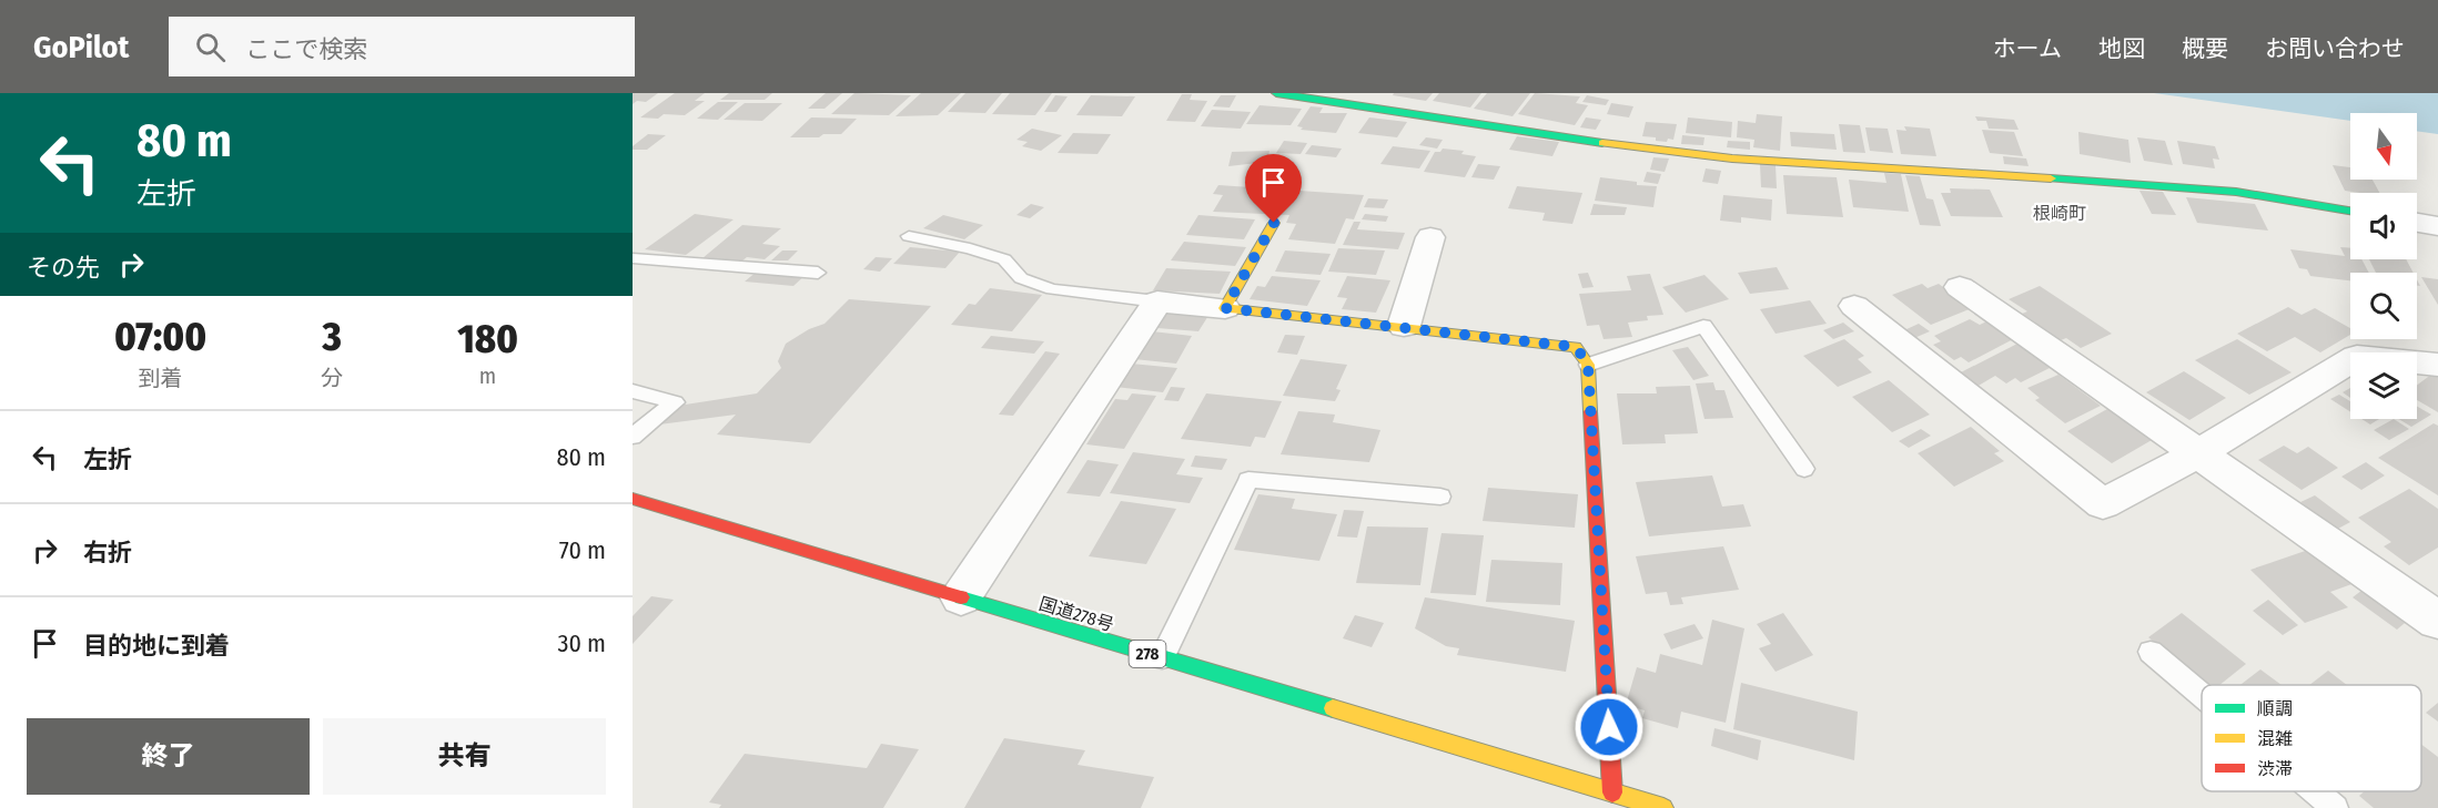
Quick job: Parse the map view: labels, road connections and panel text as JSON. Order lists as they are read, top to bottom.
{
  "streets": {
    "main road": ["国道278号", "278"]
  },
  "districts": ["根崎町"],
  "legend": ["順調", "混雑", "渋滞"],
  "north": "bottom",
  "page": {
    "header": "GoPilot",
    "search": "ここで検索",
    "nav": [
      "ホーム",
      "地図",
      "概要",
      "お問い合わせ"
    ],
    "turn": ["80 m", "左折"],
    "then": "その先",
    "eta": [
      "07:00",
      "到着",
      "3",
      "分",
      "180",
      "m"
    ],
    "list": [
      {
        "name": "左折",
        "value": "80 m"
      },
      {
        "name": "右折",
        "value": "70 m"
      },
      {
        "name": "目的地に到着",
        "value": "30 m"
      }
    ],
    "buttons": ["終了", "共有"]
  }
}
